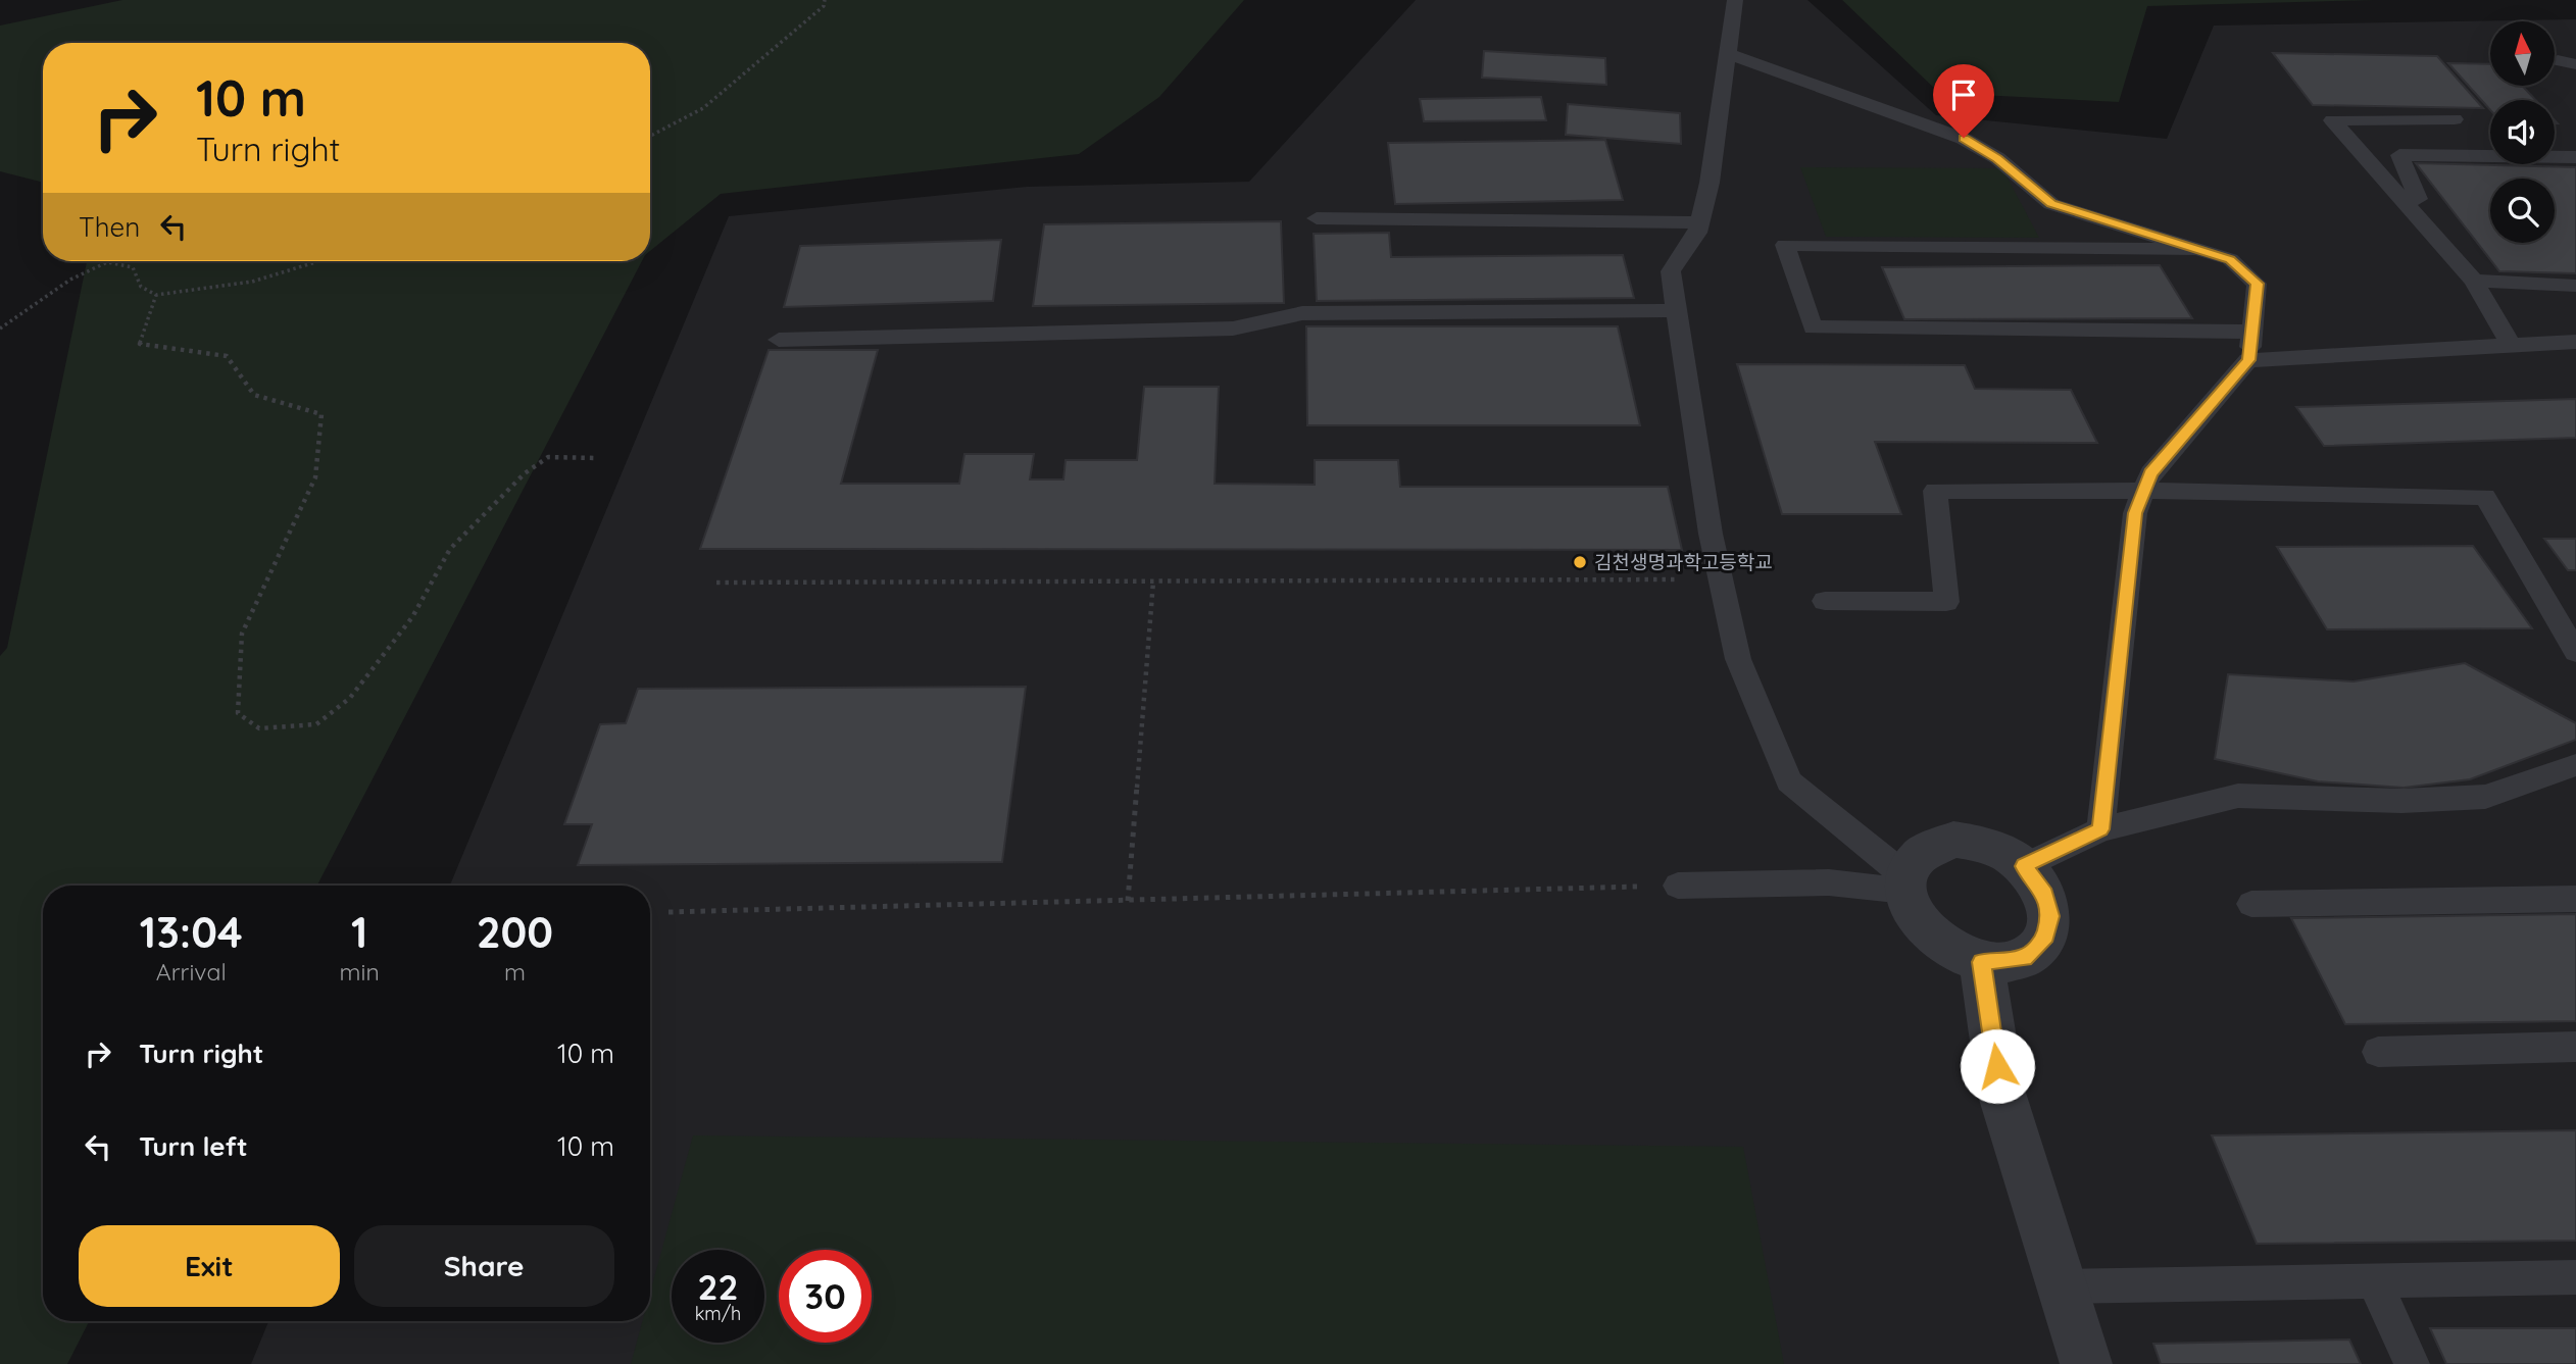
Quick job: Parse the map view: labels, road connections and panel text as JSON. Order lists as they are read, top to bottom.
{
  "places": ["김천생명과학고등학교"],
  "north": "top",
  "page": {
    "turn": ["10 m", "Turn right"],
    "then": "Then",
    "eta": [
      "13:04",
      "Arrival",
      "1",
      "min",
      "200",
      "m"
    ],
    "list": [
      {
        "name": "Turn right",
        "value": "10 m"
      },
      {
        "name": "Turn left",
        "value": "10 m"
      }
    ],
    "buttons": ["Exit", "Share"],
    "speed": "22 km/h",
    "limit": "30"
  }
}
